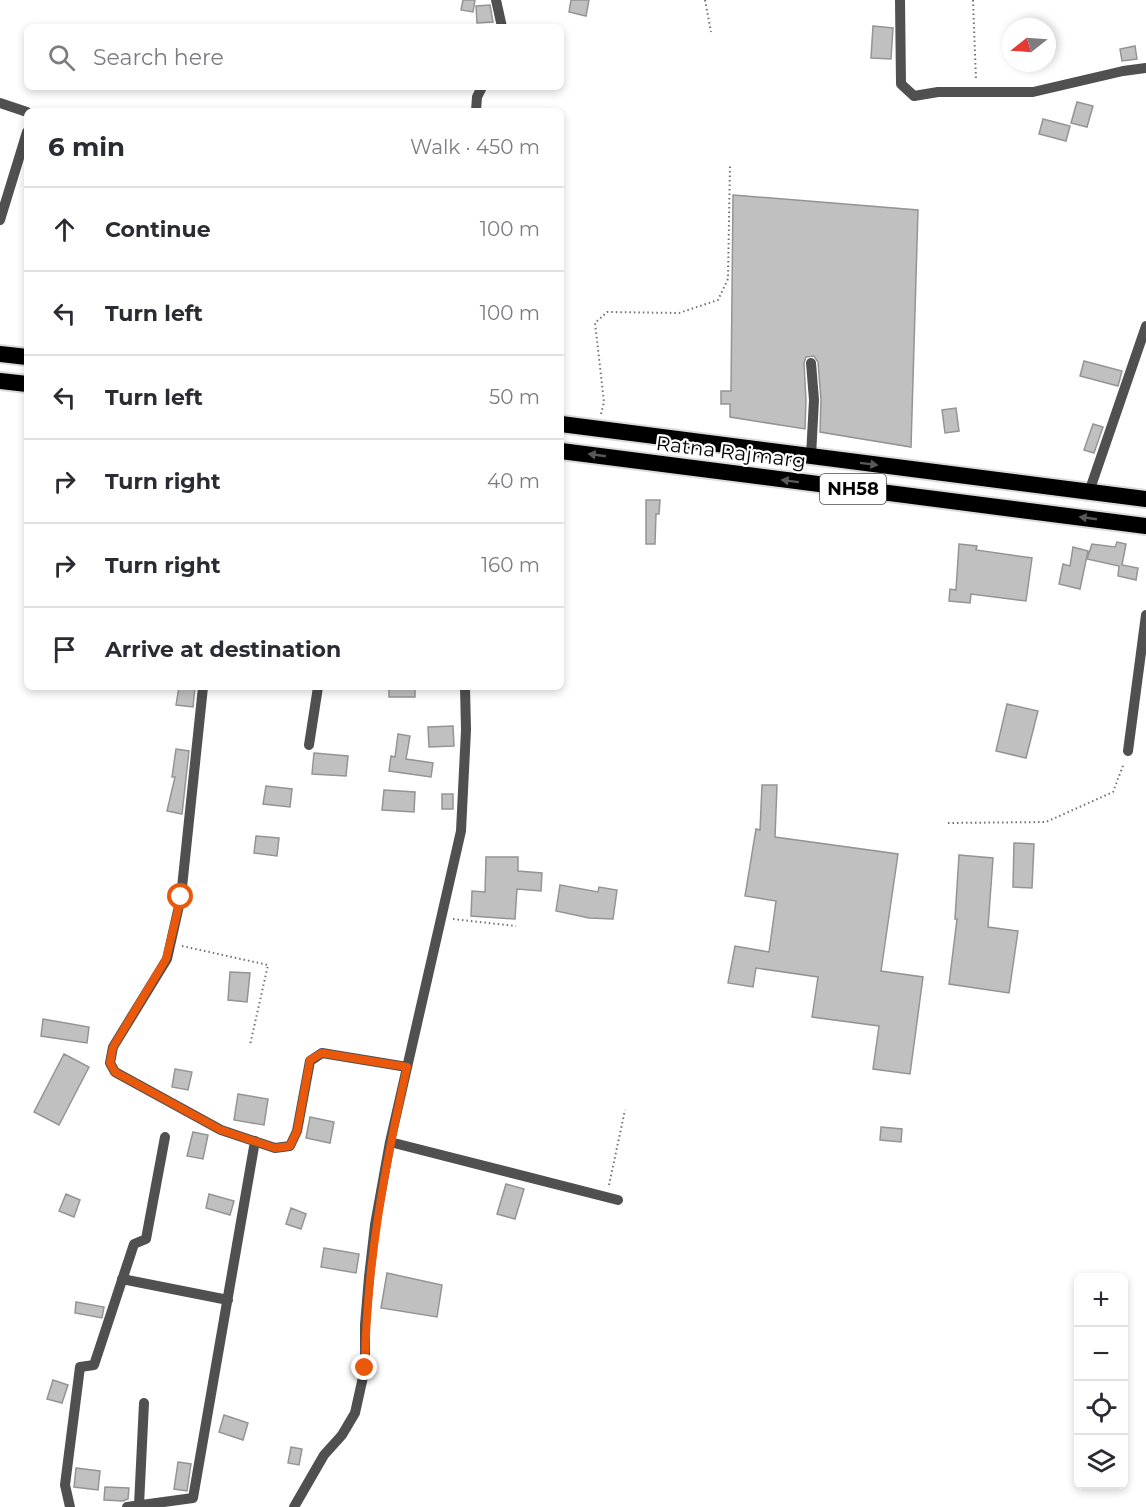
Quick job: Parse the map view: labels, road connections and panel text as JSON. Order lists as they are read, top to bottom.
{
  "streets": {
    "highway": ["Ratna Rajmarg", "NH58"]
  },
  "north": "left",
  "page": {
    "search": "Search here",
    "heading": ["6 min", "Walk · 450 m"],
    "list": [
      ["Continue", "100 m"],
      ["Turn left", "100 m"],
      ["Turn left", "50 m"],
      ["Turn right", "40 m"],
      ["Turn right", "160 m"],
      "Arrive at destination"
    ],
    "map_buttons": ["+", "−"]
  }
}
